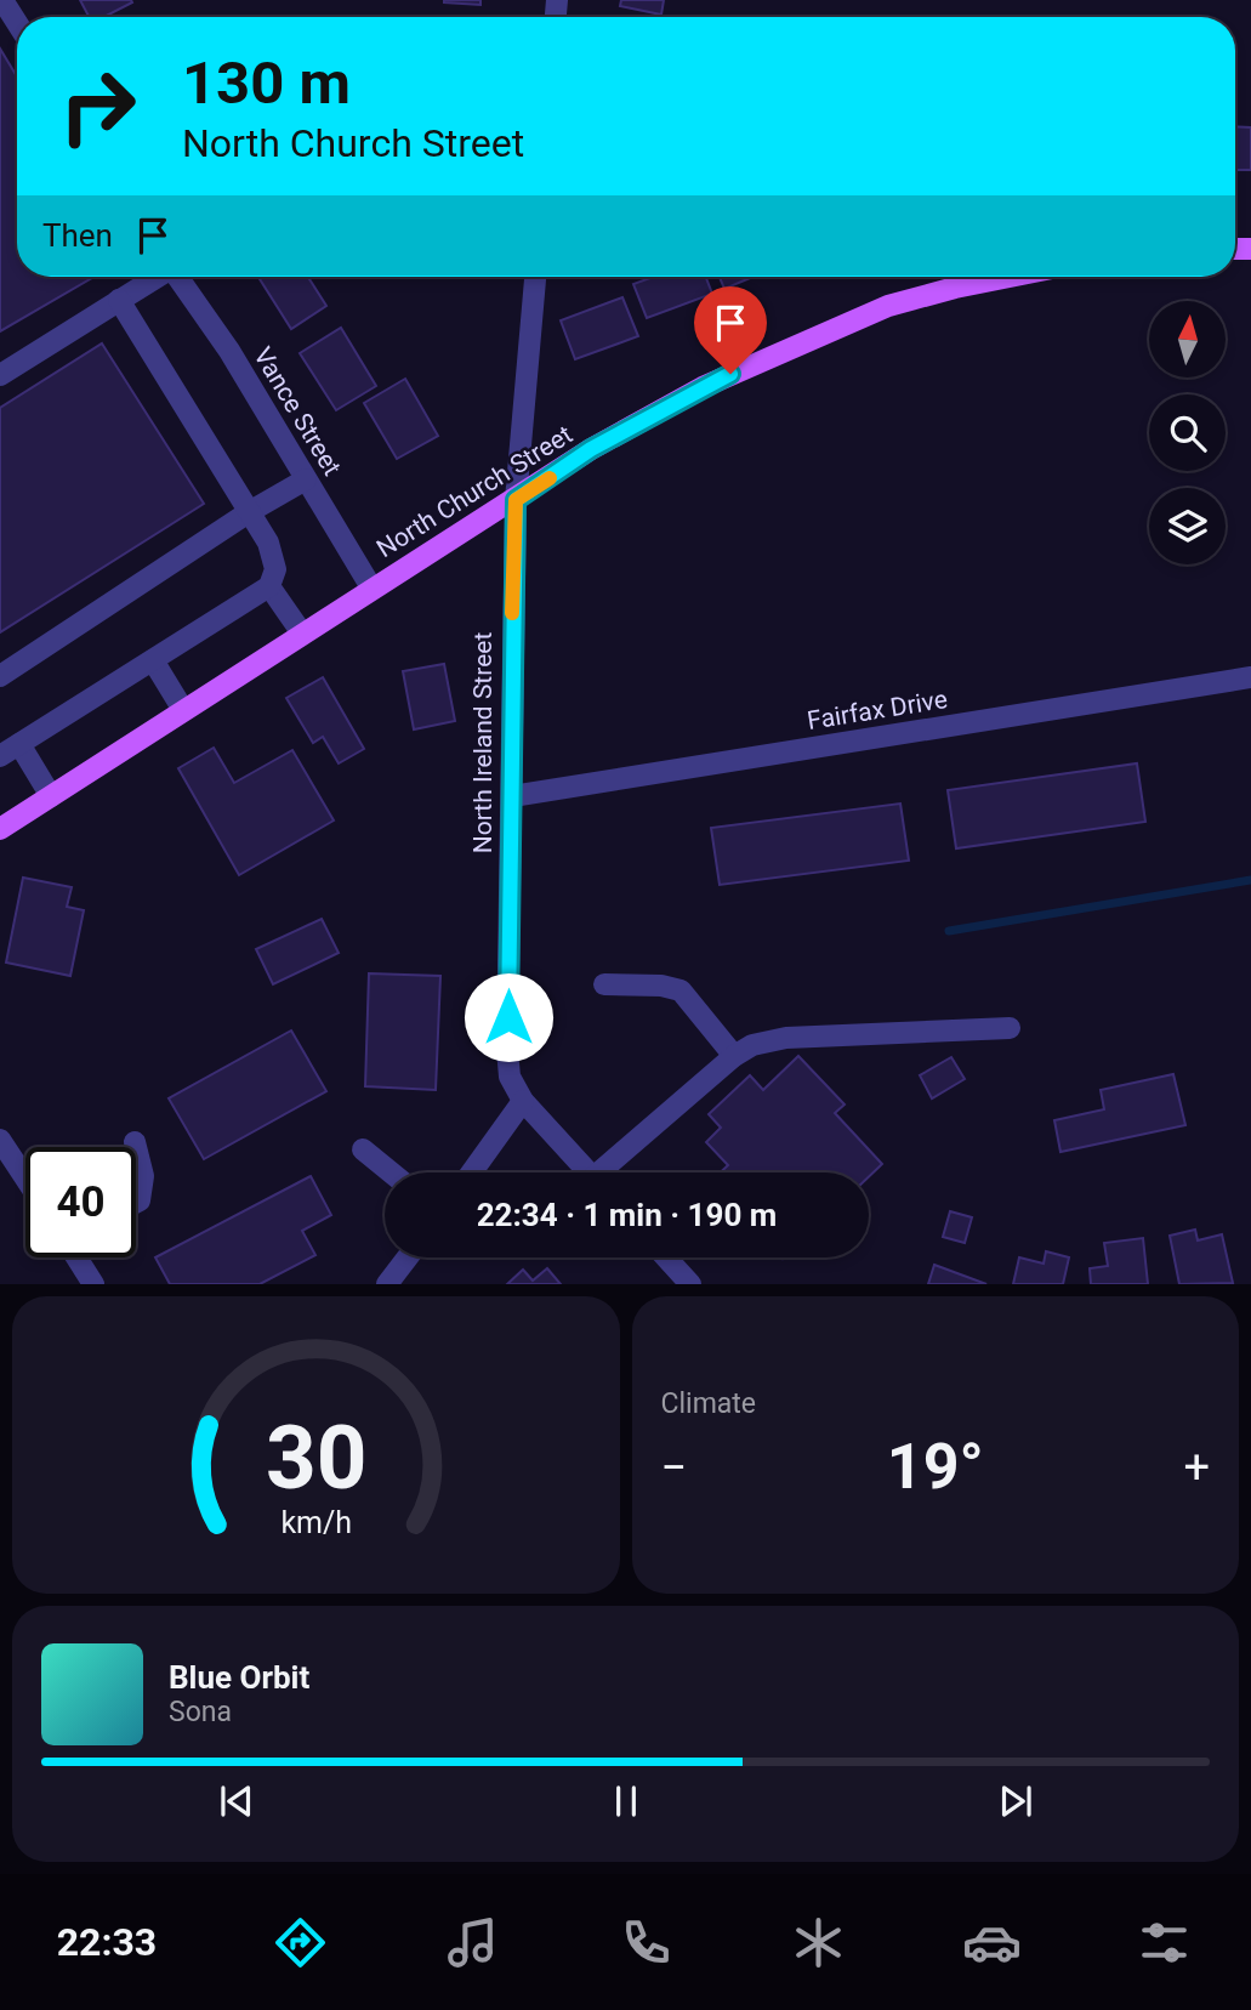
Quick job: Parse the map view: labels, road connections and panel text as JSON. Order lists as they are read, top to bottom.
{
  "streets": {
    "main road": ["North Church Street"],
    "street": ["Vance Street", "Fairfax Drive", "North Ireland Street"]
  },
  "crossings": [
    ["Vance Street", "North Church Street"],
    ["North Church Street", "North Ireland Street"],
    ["Fairfax Drive", "North Ireland Street"]
  ],
  "north": "top",
  "page": {
    "turn": ["130 m", "North Church Street"],
    "then": "Then",
    "limit": "40",
    "trip": "22:34 · 1 min · 190 m",
    "tile": "Climate",
    "heat": ["−", "19°", "+"],
    "song": ["Blue Orbit", "Sona"],
    "tabs": "22:33",
    "gauge": ["30", "km/h"]
  }
}
